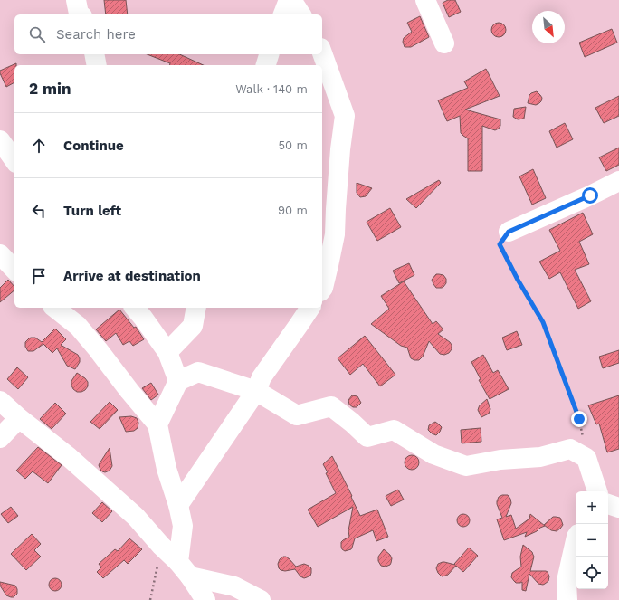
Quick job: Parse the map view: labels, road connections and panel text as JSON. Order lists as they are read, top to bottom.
{
  "north": "bottom right",
  "page": {
    "search": "Search here",
    "heading": ["2 min", "Walk · 140 m"],
    "list": [
      ["Continue", "50 m"],
      ["Turn left", "90 m"],
      "Arrive at destination"
    ],
    "map_buttons": ["+", "−"]
  }
}
